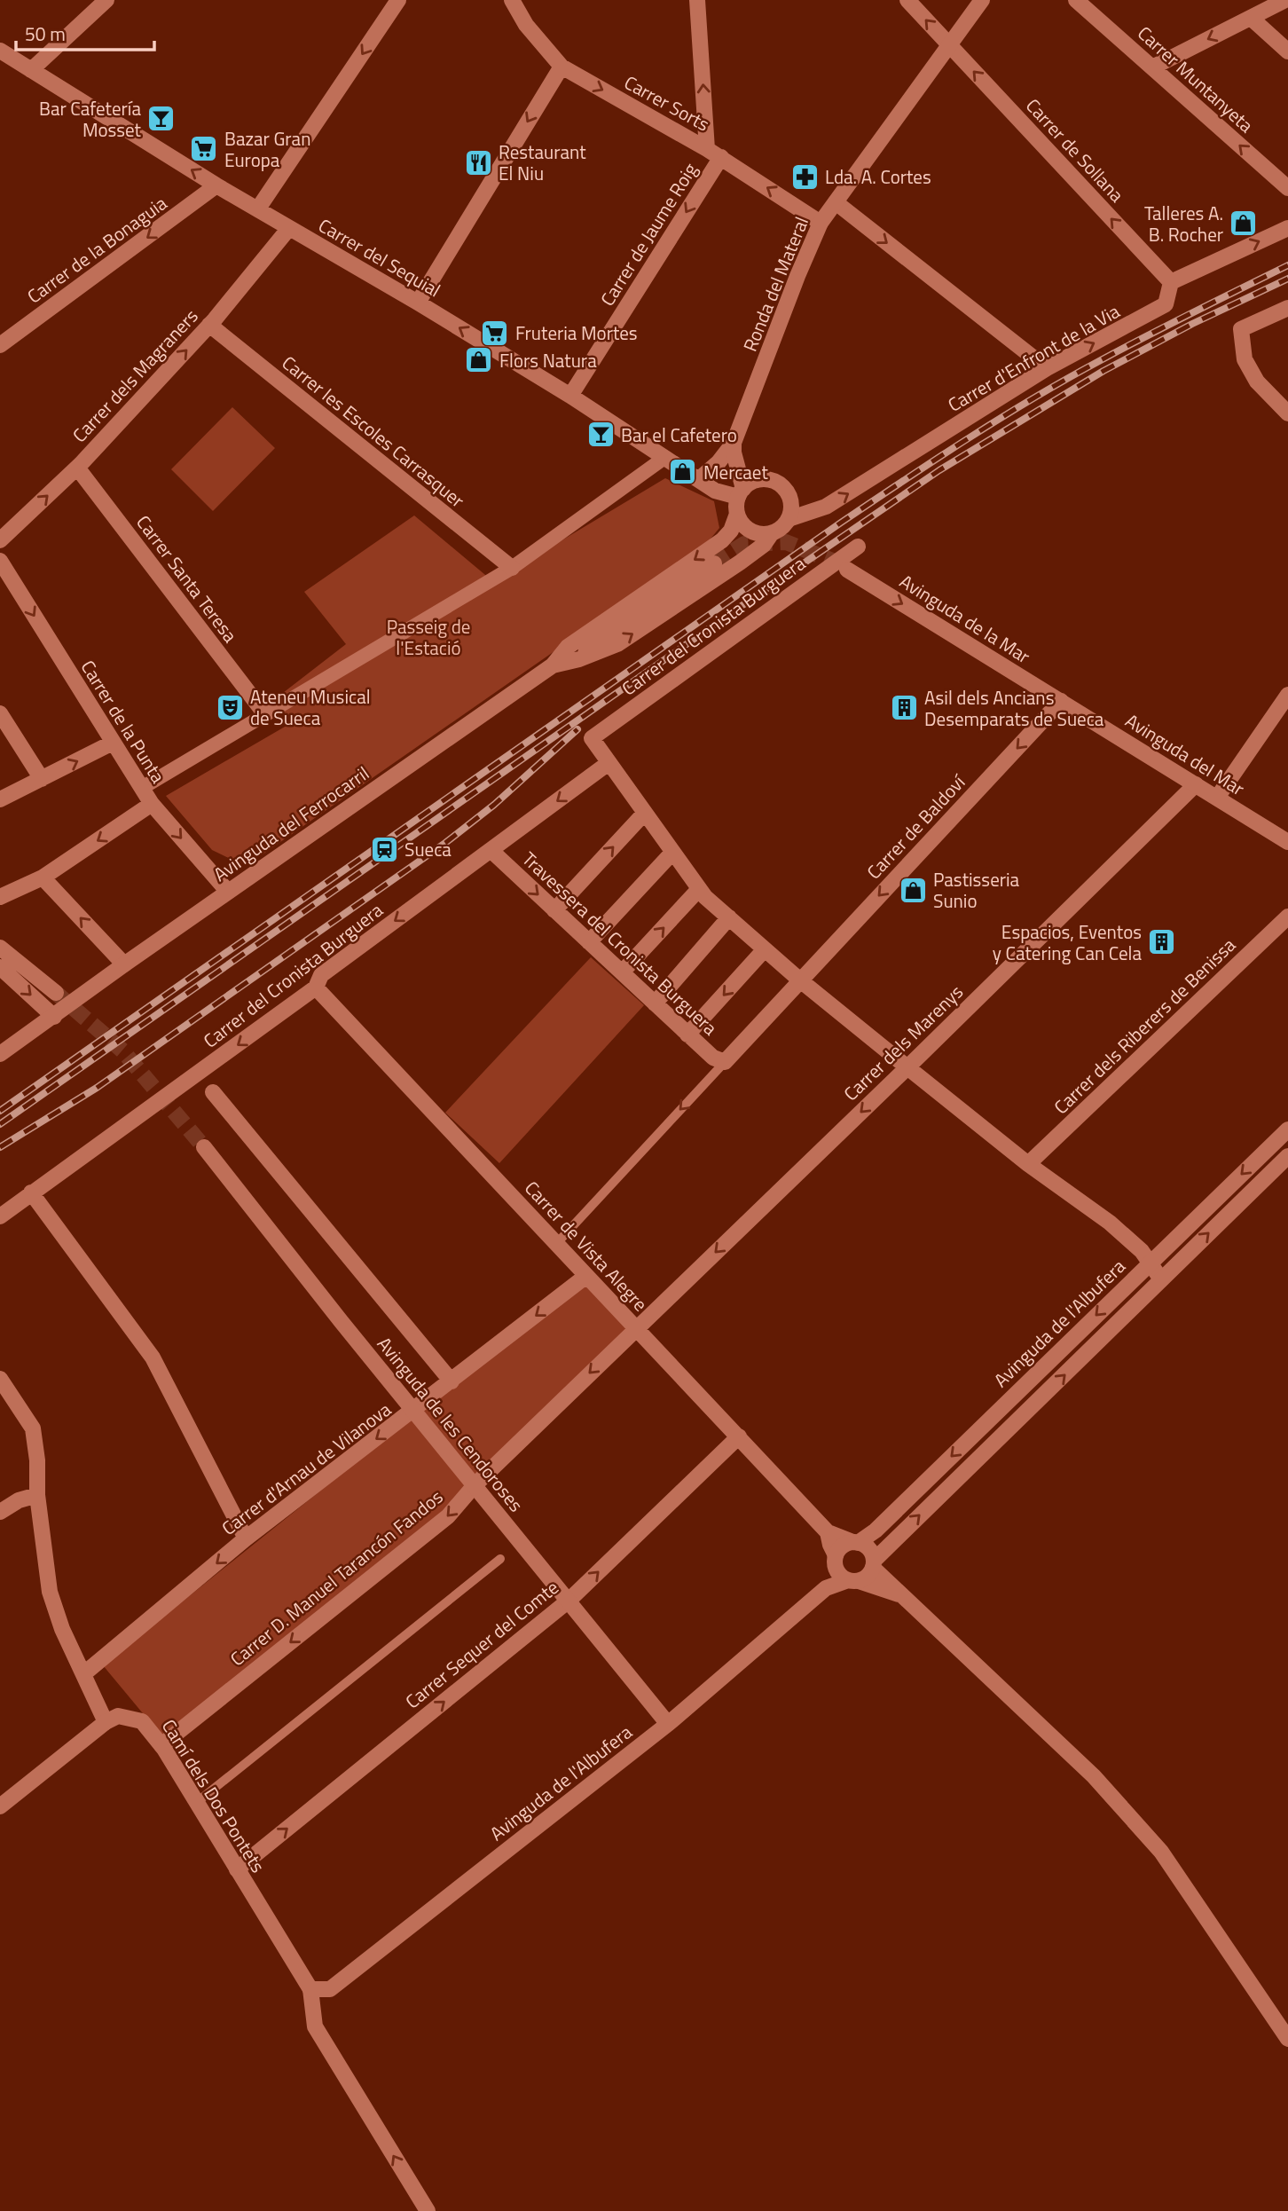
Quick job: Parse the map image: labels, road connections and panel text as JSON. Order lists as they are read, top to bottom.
{
  "streets": {
    "street": [
      "Carrer Muntanyeta",
      "Carrer Sorts",
      "Carrer de Sollana",
      "Carrer de Jaume Roig",
      "Carrer de la Bonaguia",
      "Carrer del Sequial",
      "Ronda del Materal",
      "Carrer d'Enfront de la Via",
      "Carrer dels Magraners",
      "Carrer les Escoles Carrasquer",
      "Carrer Santa Teresa",
      "Avinguda de la Mar",
      "Carrer del Cronista Burguera",
      "Carrer de la Punta",
      "Avinguda del Mar",
      "Avinguda del Ferrocarril",
      "Carrer de Baldoví",
      "Travessera del Cronista Burguera",
      "Carrer dels Riberers de Benissa",
      "Carrer dels Marenys",
      "Carrer de Vista Alegre",
      "Avinguda de l'Albufera",
      "Avinguda de les Cendoroses",
      "Carrer d'Arnau de Vilanova",
      "Carrer D. Manuel Tarancón Fandos",
      "Carrer Sequer del Comte",
      "Camí dels Dos Pontets"
    ]
  },
  "crossings": [
    ["Carrer Sorts", "Carrer de Jaume Roig"],
    ["Carrer Sorts", "Ronda del Materal"],
    ["Carrer de Sollana", "Ronda del Materal"],
    ["Carrer de Sollana", "Carrer d'Enfront de la Via"],
    ["Carrer de Jaume Roig", "Carrer del Sequial"],
    ["Carrer de la Bonaguia", "Carrer del Sequial"],
    ["Carrer del Sequial", "Ronda del Materal"],
    ["Carrer del Sequial", "Carrer d'Enfront de la Via"],
    ["Carrer del Sequial", "Carrer dels Magraners"],
    ["Carrer dels Magraners", "Carrer les Escoles Carrasquer"],
    ["Carrer dels Magraners", "Carrer Santa Teresa"],
    ["Avinguda de la Mar", "Avinguda del Mar"],
    ["Avinguda de la Mar", "Carrer de Baldoví"],
    ["Carrer del Cronista Burguera", "Travessera del Cronista Burguera"],
    ["Carrer del Cronista Burguera", "Carrer de Vista Alegre"],
    ["Carrer de la Punta", "Avinguda del Ferrocarril"],
    ["Avinguda del Mar", "Carrer de Baldoví"],
    ["Avinguda del Mar", "Carrer dels Marenys"],
    ["Carrer de Baldoví", "Travessera del Cronista Burguera"],
    ["Carrer dels Marenys", "Carrer de Vista Alegre"],
    ["Carrer dels Marenys", "Carrer D. Manuel Tarancón Fandos"],
    ["Carrer de Vista Alegre", "Avinguda de l'Albufera"],
    ["Carrer de Vista Alegre", "Carrer d'Arnau de Vilanova"],
    ["Carrer de Vista Alegre", "Carrer D. Manuel Tarancón Fandos"],
    ["Carrer de Vista Alegre", "Carrer Sequer del Comte"],
    ["Avinguda de l'Albufera", "Avinguda de les Cendoroses"],
    ["Avinguda de l'Albufera", "Camí dels Dos Pontets"],
    ["Avinguda de les Cendoroses", "Carrer d'Arnau de Vilanova"],
    ["Avinguda de les Cendoroses", "Carrer D. Manuel Tarancón Fandos"],
    ["Avinguda de les Cendoroses", "Carrer Sequer del Comte"],
    ["Carrer D. Manuel Tarancón Fandos", "Camí dels Dos Pontets"],
    ["Carrer Sequer del Comte", "Camí dels Dos Pontets"]
  ],
  "one_way": [
    "Carrer Muntanyeta",
    "Carrer de Sollana",
    "Carrer de la Bonaguia",
    "Carrer del Sequial",
    "Carrer d'Enfront de la Via",
    "Carrer dels Magraners",
    "Avinguda de la Mar",
    "Carrer de Baldoví",
    "Carrer dels Marenys",
    "Carrer d'Arnau de Vilanova",
    "Carrer D. Manuel Tarancón Fandos",
    "Carrer Sequer del Comte",
    "Camí dels Dos Pontets"
  ],
  "parks": ["Passeig de l'Estació"],
  "places": {
    "bar": ["Bar Cafetería Mosset", "Bar el Cafetero"],
    "supermarket": ["Bazar Gran Europa", "Fruteria Mortes"],
    "restaurant": ["Restaurant El Niu"],
    "pharmacy": ["Lda. A. Cortes"],
    "shop": [
      "Talleres A. B. Rocher",
      "Flors Natura",
      "Mercaet",
      "Pastisseria Sunio"
    ],
    "theatre": ["Ateneu Musical de Sueca"],
    "building": ["Asil dels Ancians Desemparats de Sueca", "Espacios, Eventos y Catering Can Cela"],
    "station": ["Sueca"]
  },
  "scale_bar": "50 m"
}
